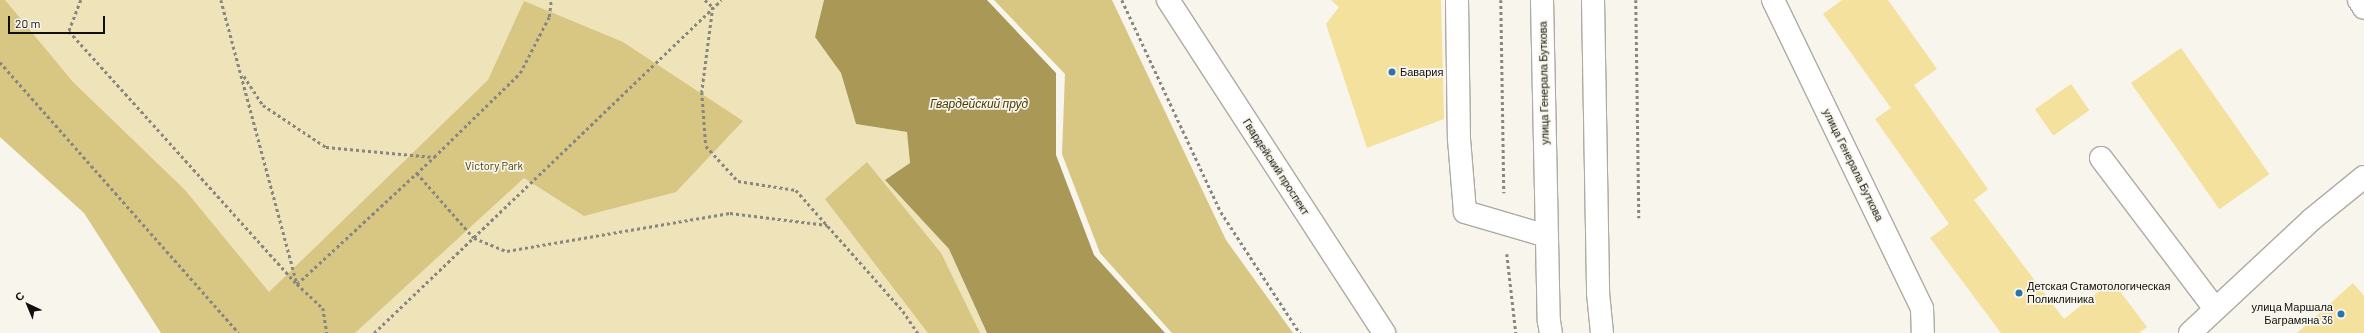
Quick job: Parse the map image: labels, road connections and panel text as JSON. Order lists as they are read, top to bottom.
{
  "streets": {
    "main road": ["улица Генерала Буткова", "Гвардейский проспект"]
  },
  "water": ["Гвардейский пруд"],
  "parks": ["Victory Park"],
  "places": ["Бавария", "Детская Стамотологическая Поликлиника", "улица Маршала Баграмяна 36"],
  "scale_bar": "20 m",
  "north": "top left"
}
